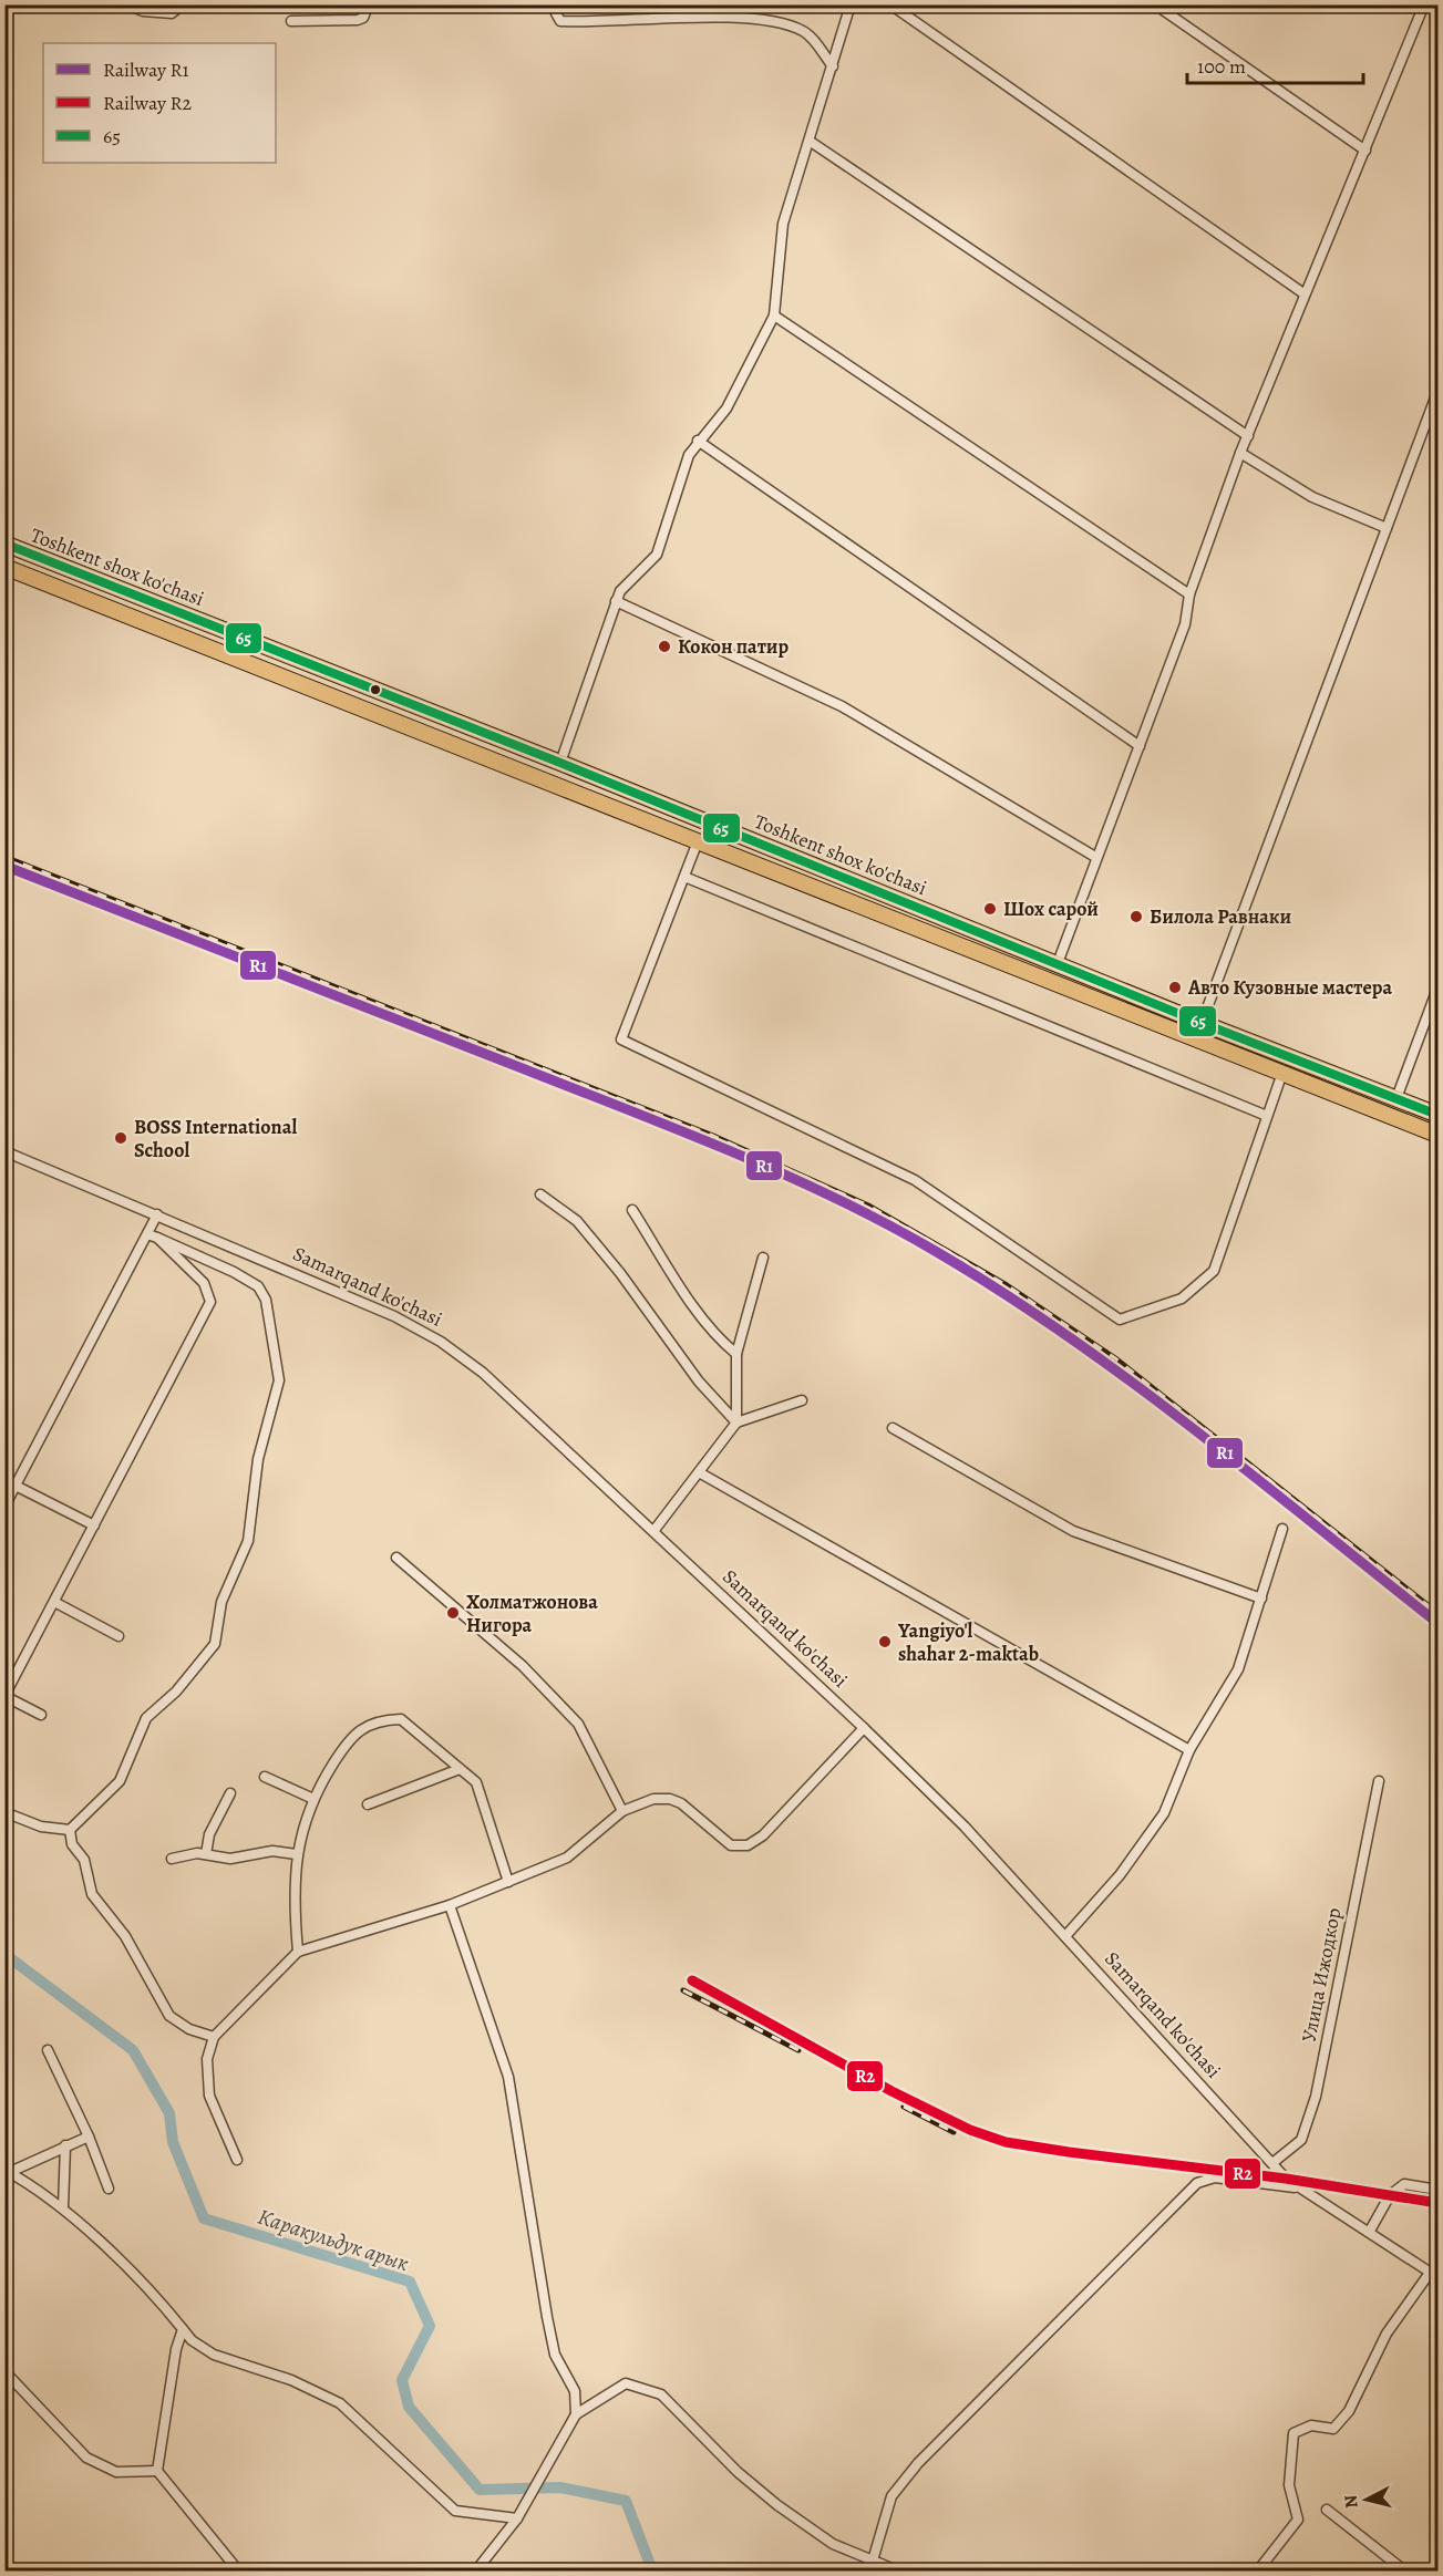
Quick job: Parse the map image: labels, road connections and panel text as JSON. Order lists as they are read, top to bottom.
{
  "streets": {
    "main road": ["Toshkent shox ko'chasi"],
    "street": ["Samarqand ko'chasi", "Улица Ижодкор"]
  },
  "crossings": [
    ["Samarqand ko'chasi", "Улица Ижодкор"]
  ],
  "water": ["Каракульдук арык"],
  "places": [
    "Кокон патир",
    "Шох сарой",
    "Билола Равнаки",
    "Авто Кузовные мастера",
    "BOSS International School",
    "Холматжонова Нигора",
    "Yangiyo'l shahar 2-maktab"
  ],
  "lines": ["transit line 65", "rail line R1", "rail line R2"],
  "legend": ["Railway R1", "Railway R2", "65"],
  "scale_bar": "100 m",
  "north": "left"
}
